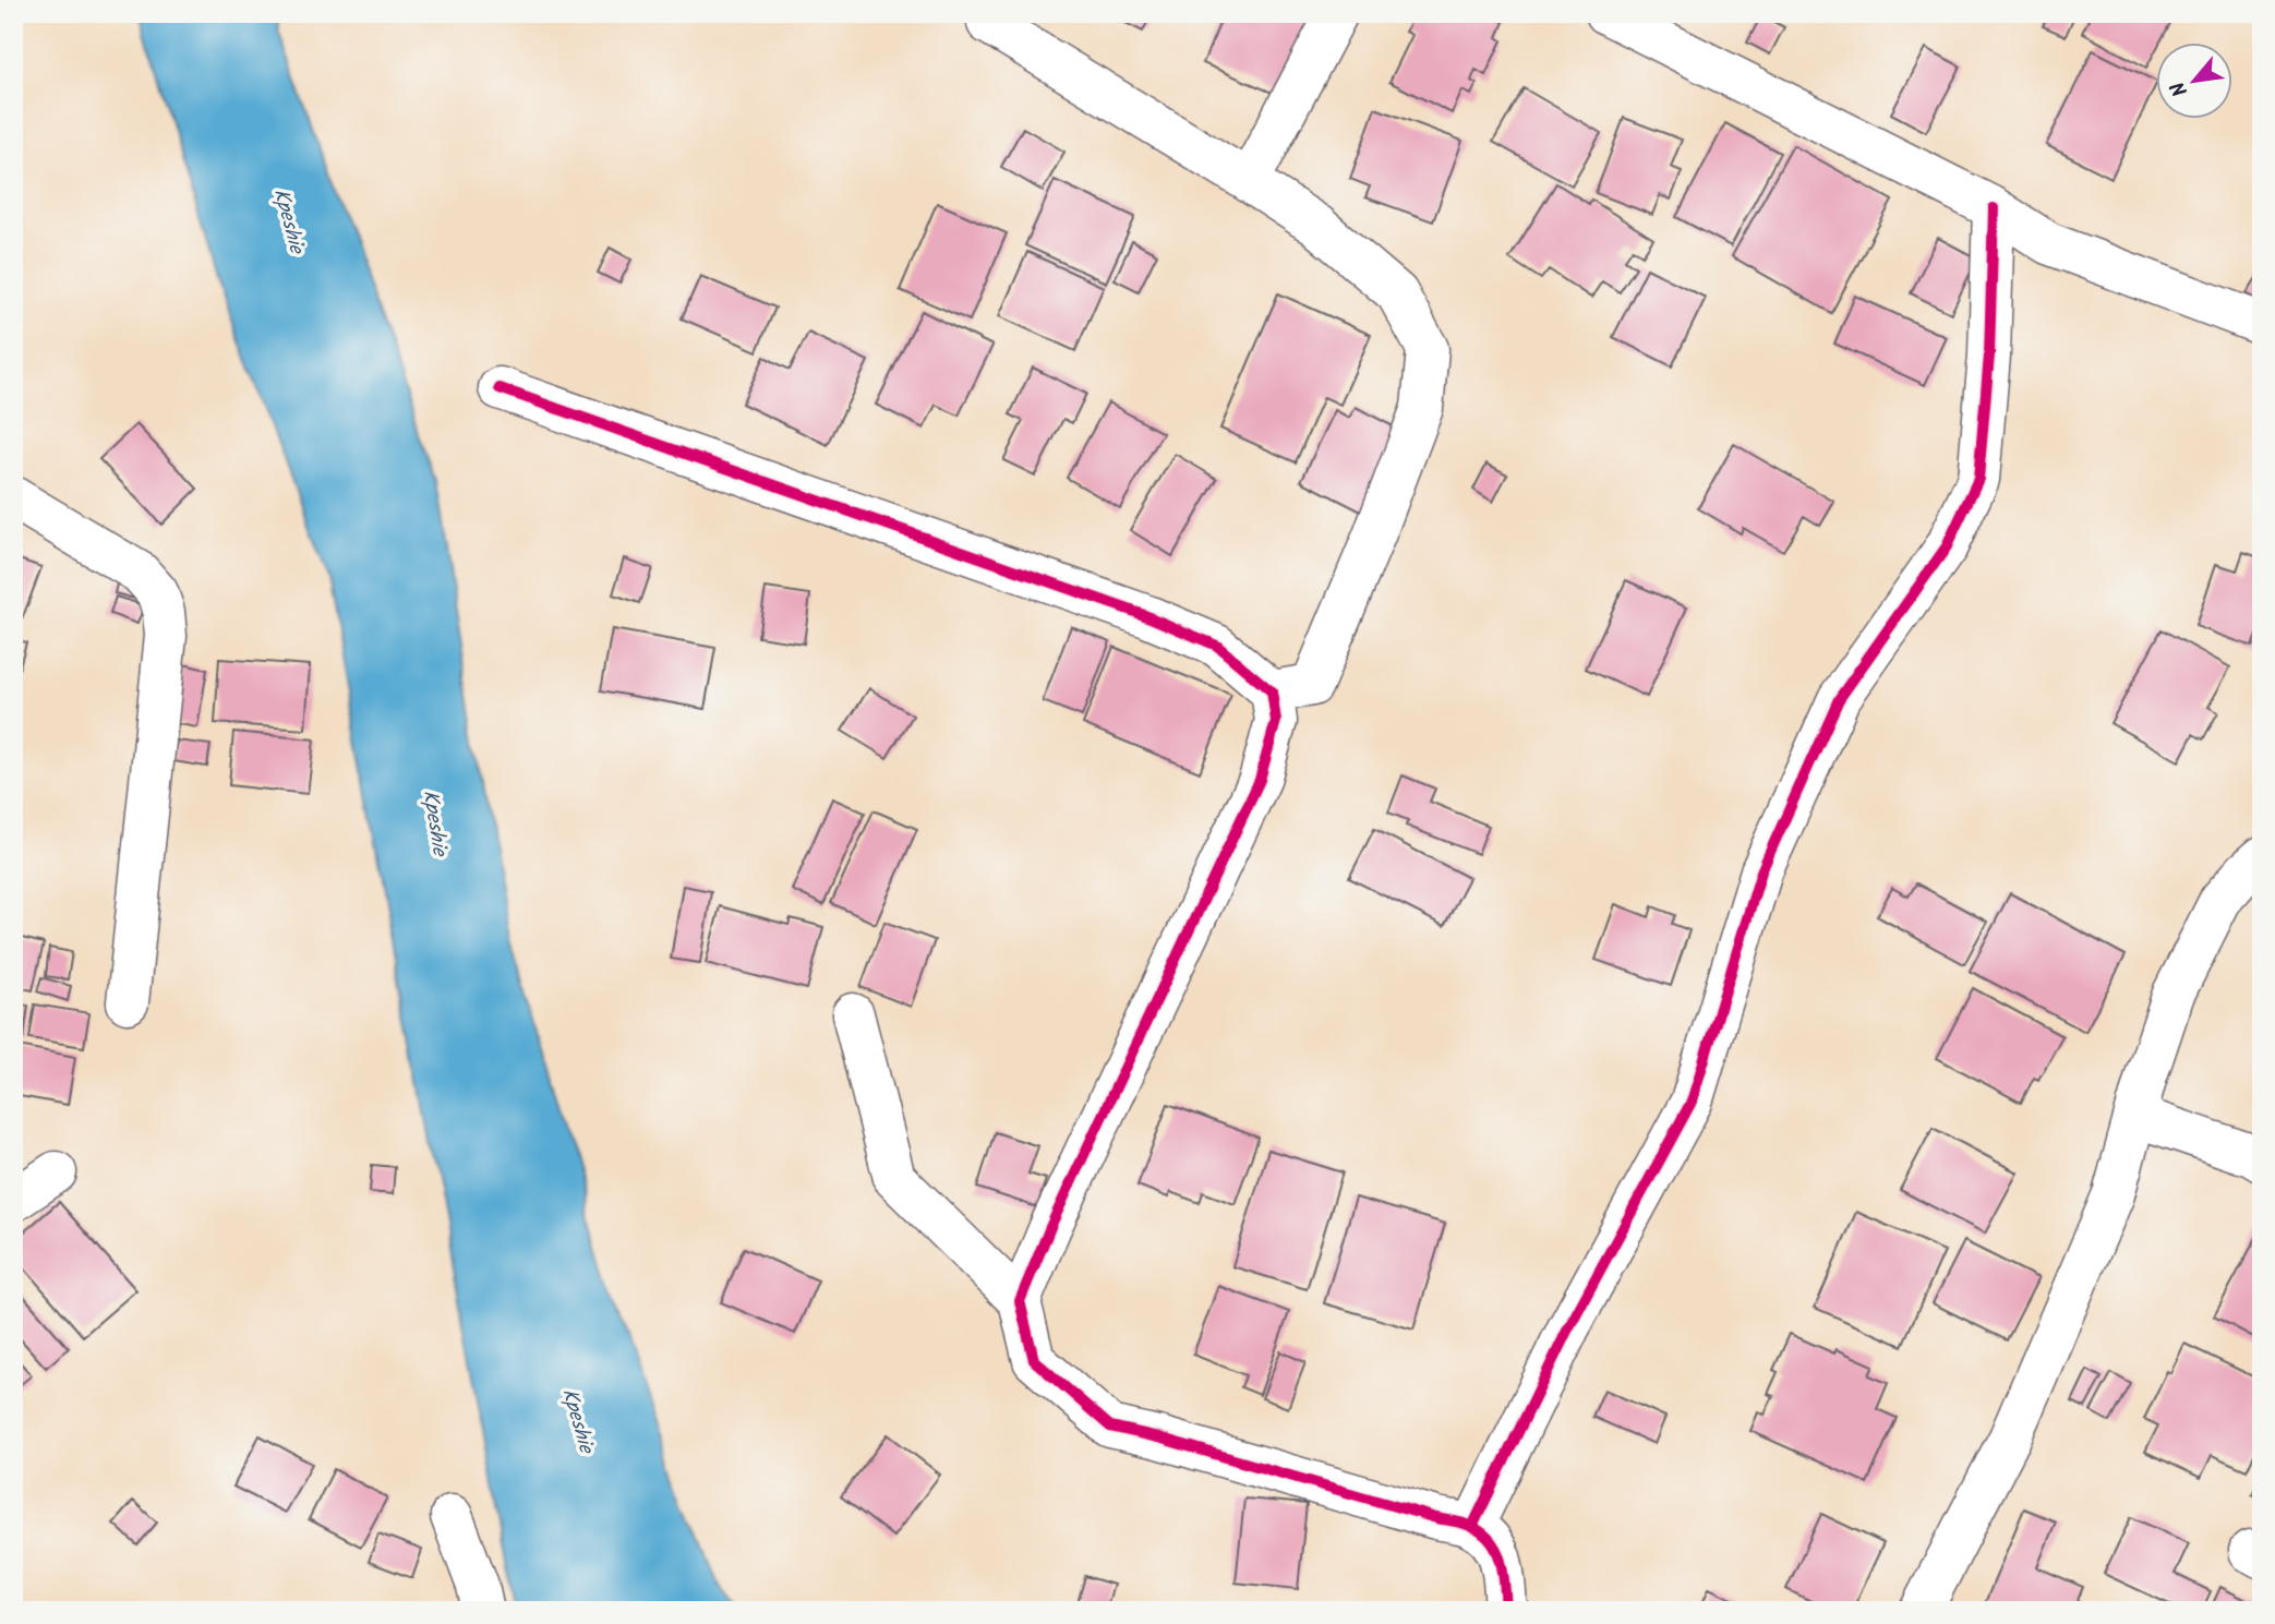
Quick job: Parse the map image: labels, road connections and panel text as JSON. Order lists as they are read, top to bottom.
{
  "water": ["Kpeshie"],
  "north": "bottom left"
}
